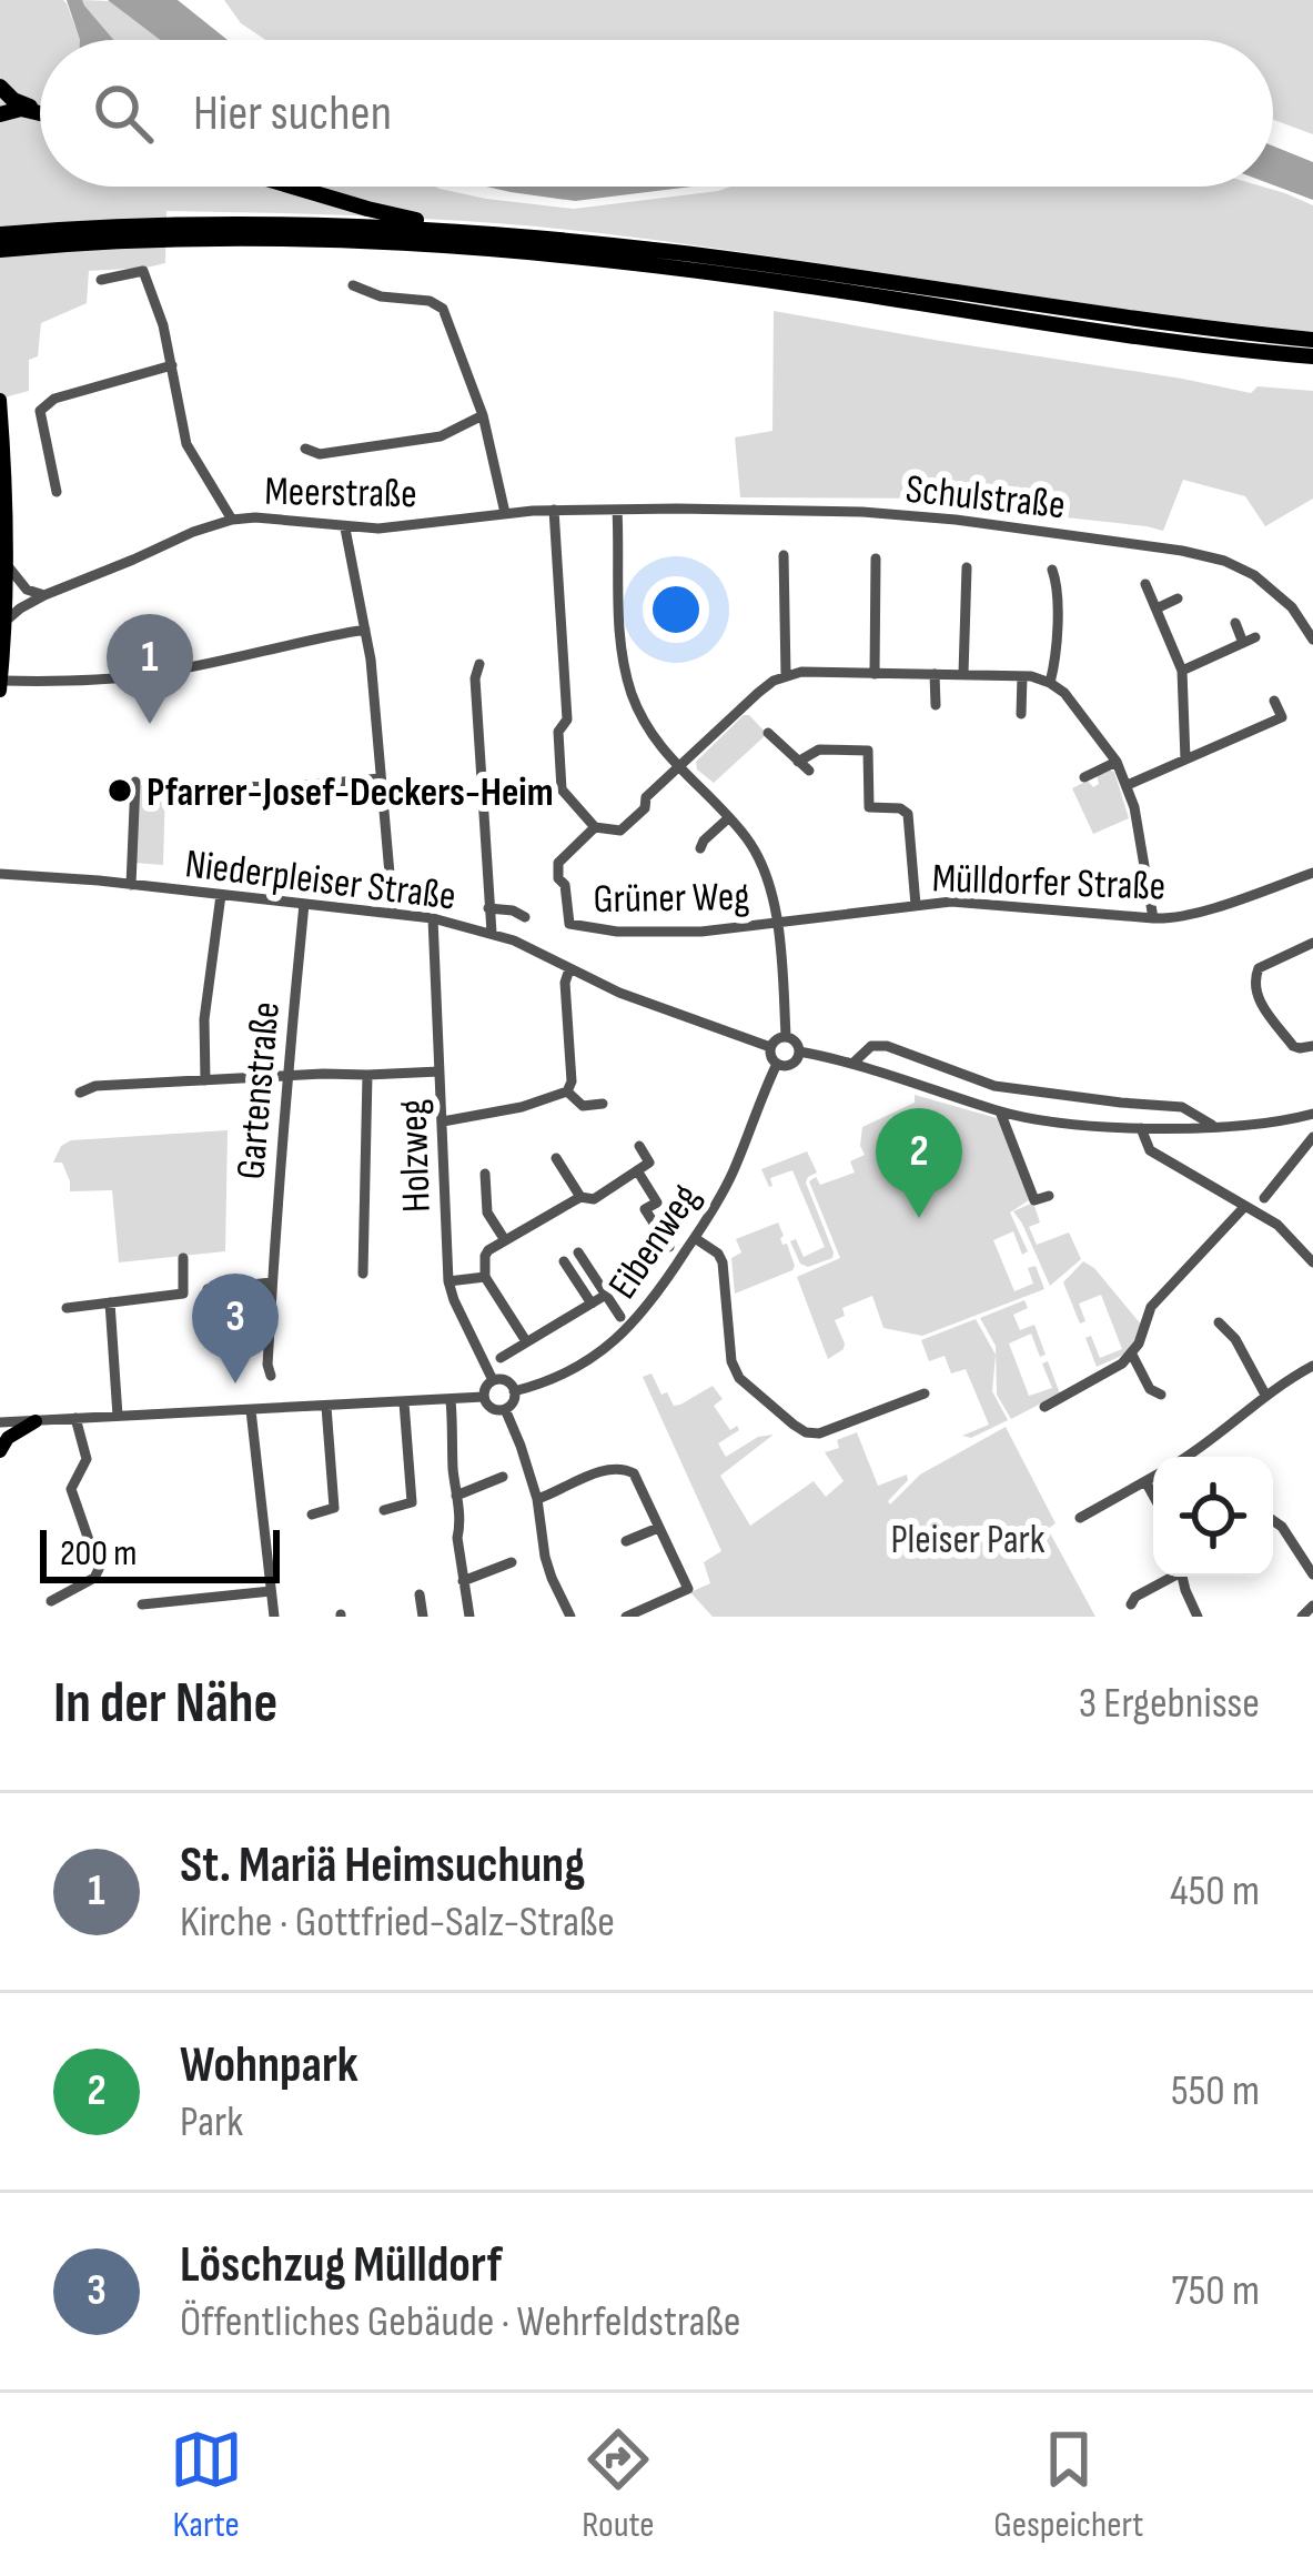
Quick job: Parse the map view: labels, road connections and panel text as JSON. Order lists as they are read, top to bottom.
{
  "streets": {
    "street": [
      "Meerstraße",
      "Schulstraße",
      "Niederpleiser Straße",
      "Mülldorfer Straße",
      "Grüner Weg",
      "Gartenstraße",
      "Holzweg",
      "Eibenweg"
    ]
  },
  "crossings": [
    ["Meerstraße", "Schulstraße"],
    ["Niederpleiser Straße", "Gartenstraße"],
    ["Niederpleiser Straße", "Holzweg"],
    ["Niederpleiser Straße", "Eibenweg"],
    ["Mülldorfer Straße", "Grüner Weg"],
    ["Holzweg", "Eibenweg"]
  ],
  "parks": ["Pleiser Park"],
  "places": ["Pfarrer-Josef-Deckers-Heim"],
  "scale_bar": "200 m",
  "page": {
    "search": "Hier suchen",
    "pins": ["1", "2", "3"],
    "scale": "200 m",
    "heading": ["In der Nähe", "3 Ergebnisse"],
    "list": [
      {
        "mark": "1",
        "name": "St. Mariä Heimsuchung",
        "note": "Kirche · Gottfried-Salz-Straße",
        "value": "450 m"
      },
      {
        "mark": "2",
        "name": "Wohnpark",
        "note": "Park",
        "value": "550 m"
      },
      {
        "mark": "3",
        "name": "Löschzug Mülldorf",
        "note": "Öffentliches Gebäude · Wehrfeldstraße",
        "value": "750 m"
      }
    ],
    "nav": ["Karte", "Route", "Gespeichert"]
  }
}
